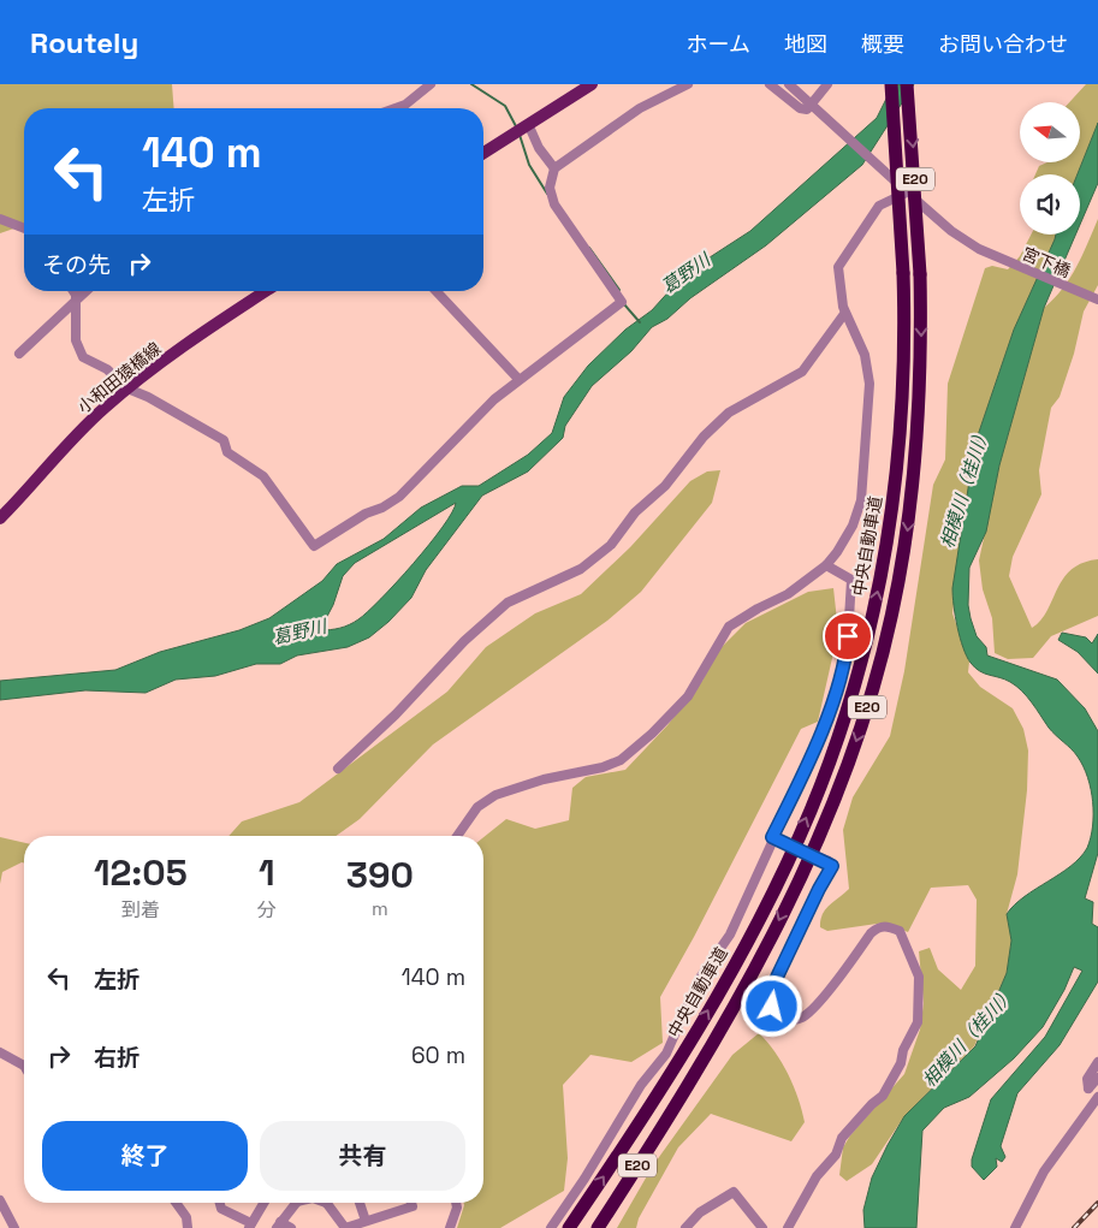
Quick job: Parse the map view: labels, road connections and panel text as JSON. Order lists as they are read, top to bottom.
{
  "streets": {
    "highway": ["E20", "中央自動車道"],
    "main road": ["小和田猿橋線"],
    "street": ["宮下橋"]
  },
  "water": ["葛野川", "相模川（桂川）"],
  "north": "left",
  "page": {
    "header": "Routely",
    "nav": [
      "ホーム",
      "地図",
      "概要",
      "お問い合わせ"
    ],
    "turn": ["140 m", "左折"],
    "then": "その先",
    "eta": [
      "12:05",
      "到着",
      "1",
      "分",
      "390",
      "m"
    ],
    "list": [
      {
        "name": "左折",
        "value": "140 m"
      },
      {
        "name": "右折",
        "value": "60 m"
      }
    ],
    "buttons": ["終了", "共有"]
  }
}
